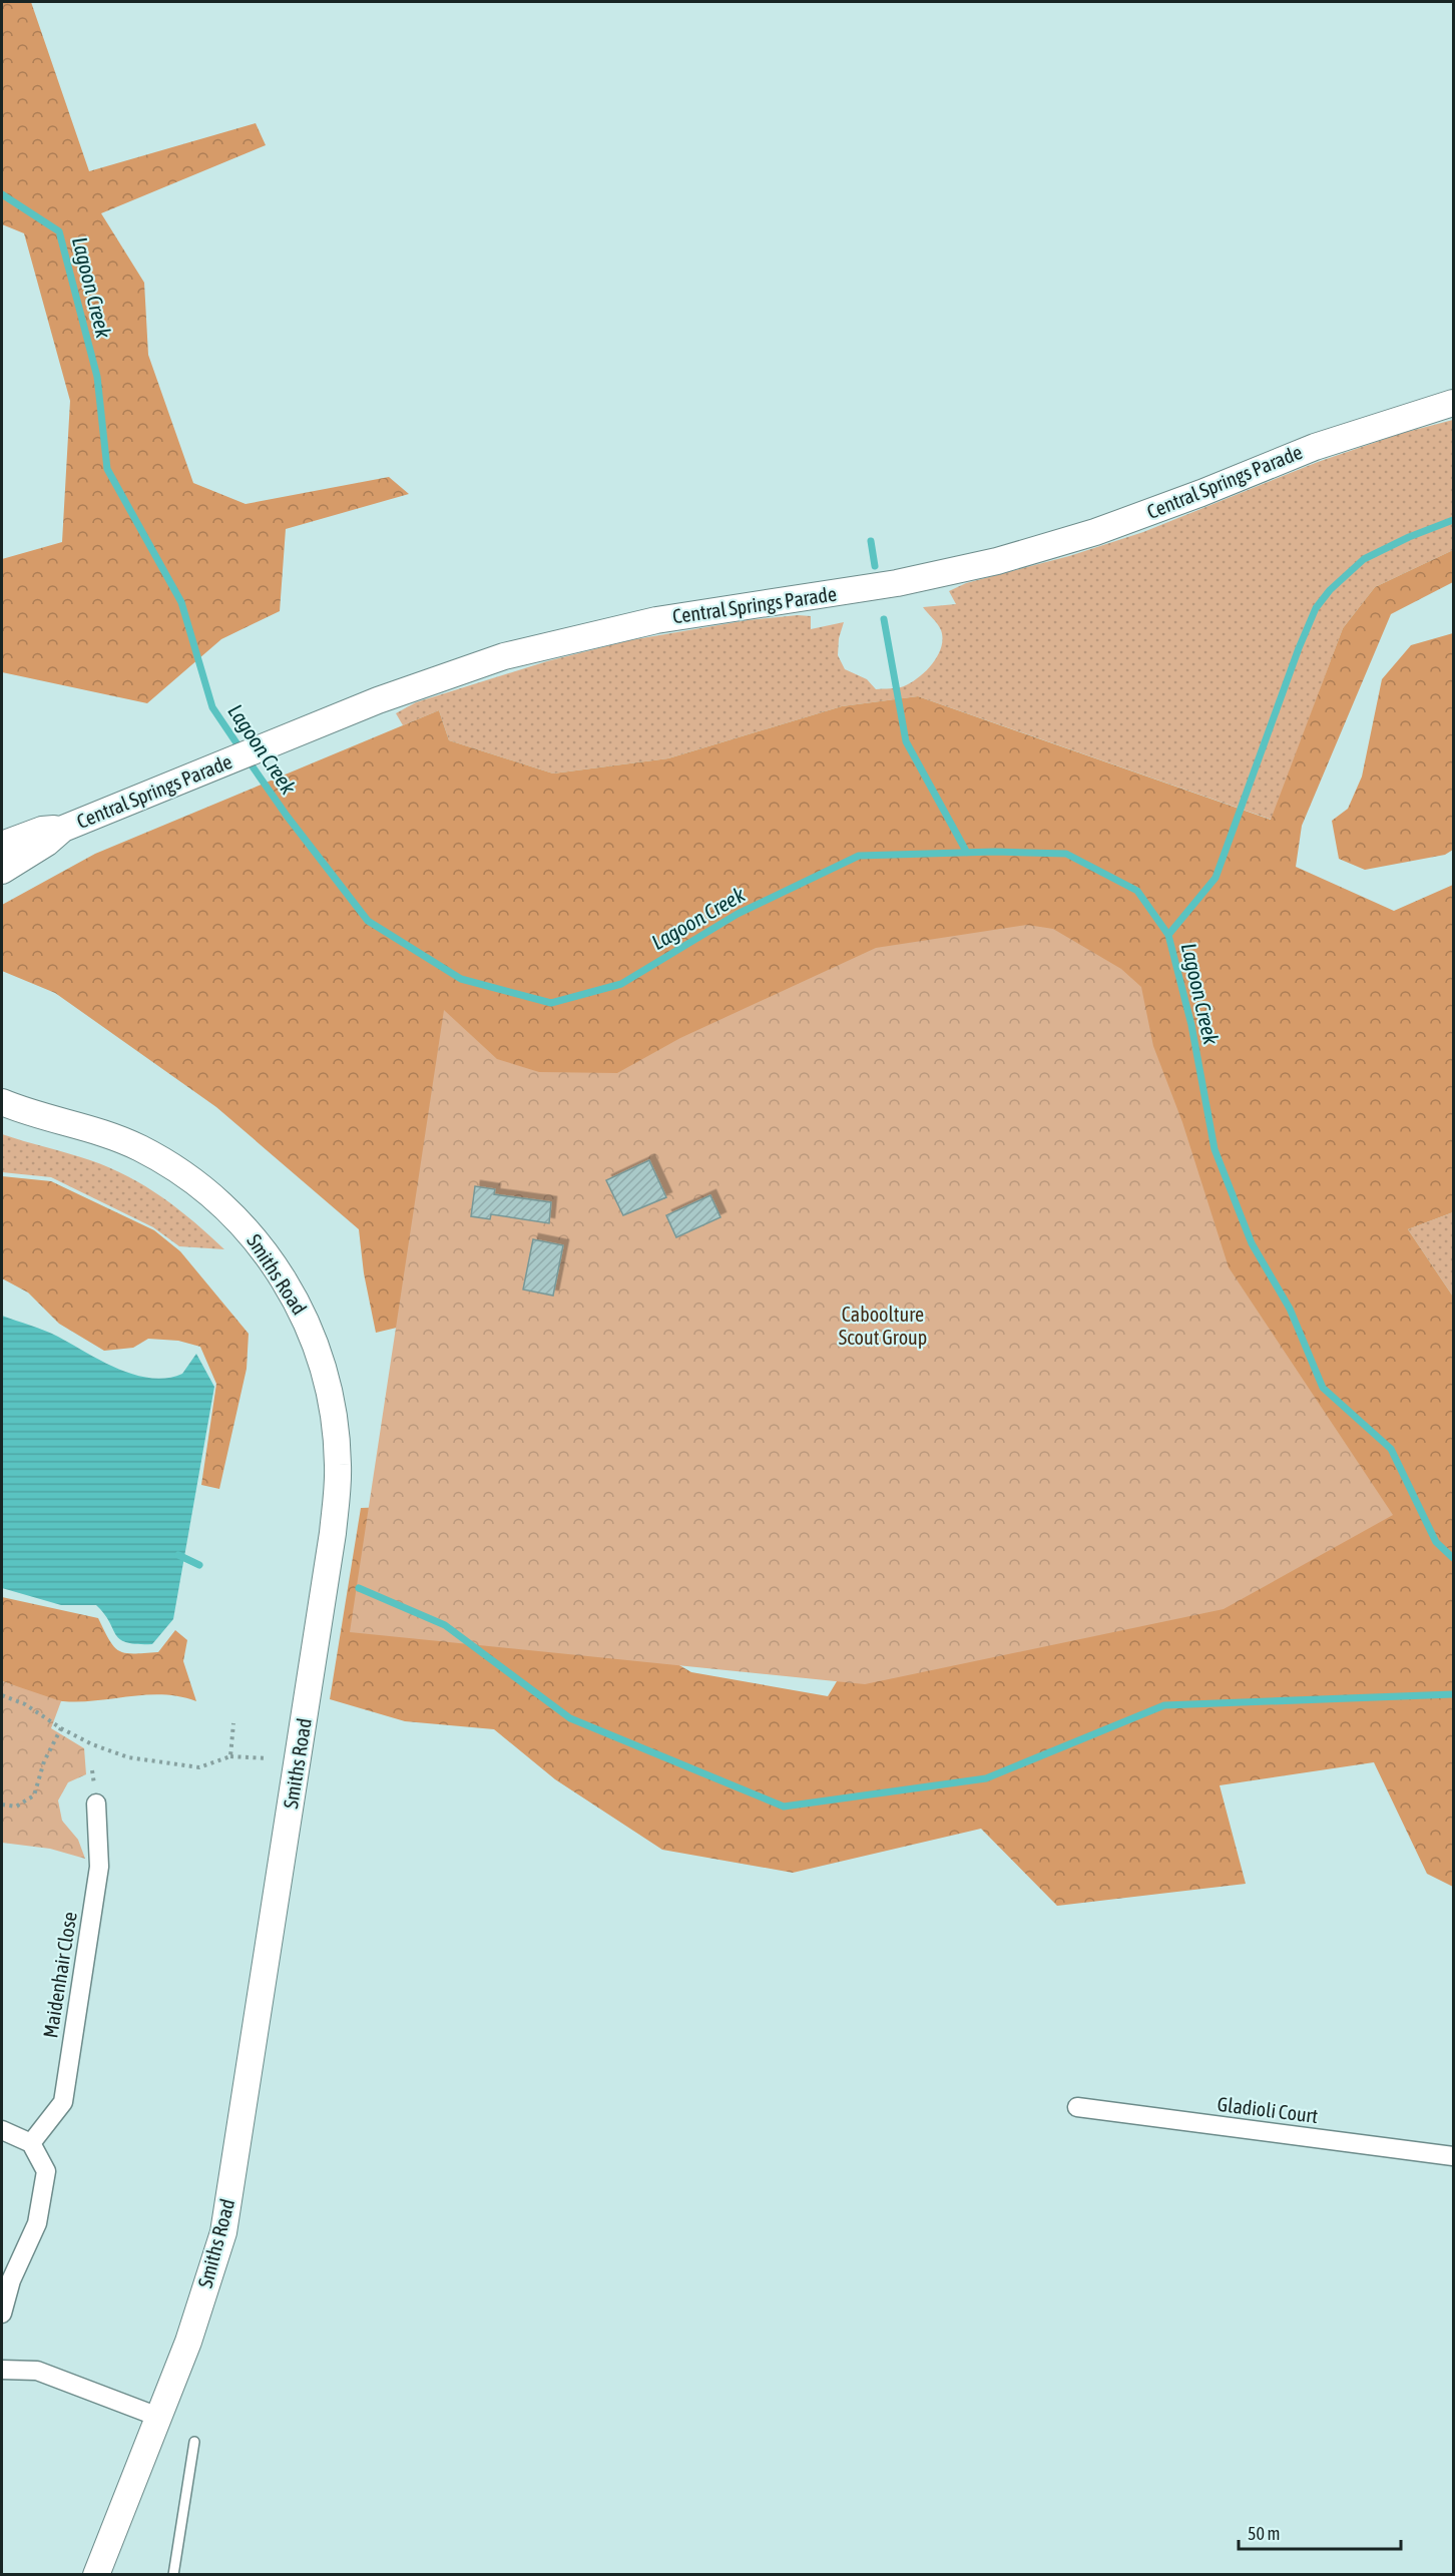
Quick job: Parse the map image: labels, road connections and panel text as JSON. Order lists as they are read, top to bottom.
{
  "streets": {
    "main road": ["Central Springs Parade", "Smiths Road"],
    "street": ["Maidenhair Close", "Gladioli Court"]
  },
  "water": ["Lagoon Creek"],
  "parks": ["Caboolture Scout Group"],
  "scale_bar": "50 m"
}
